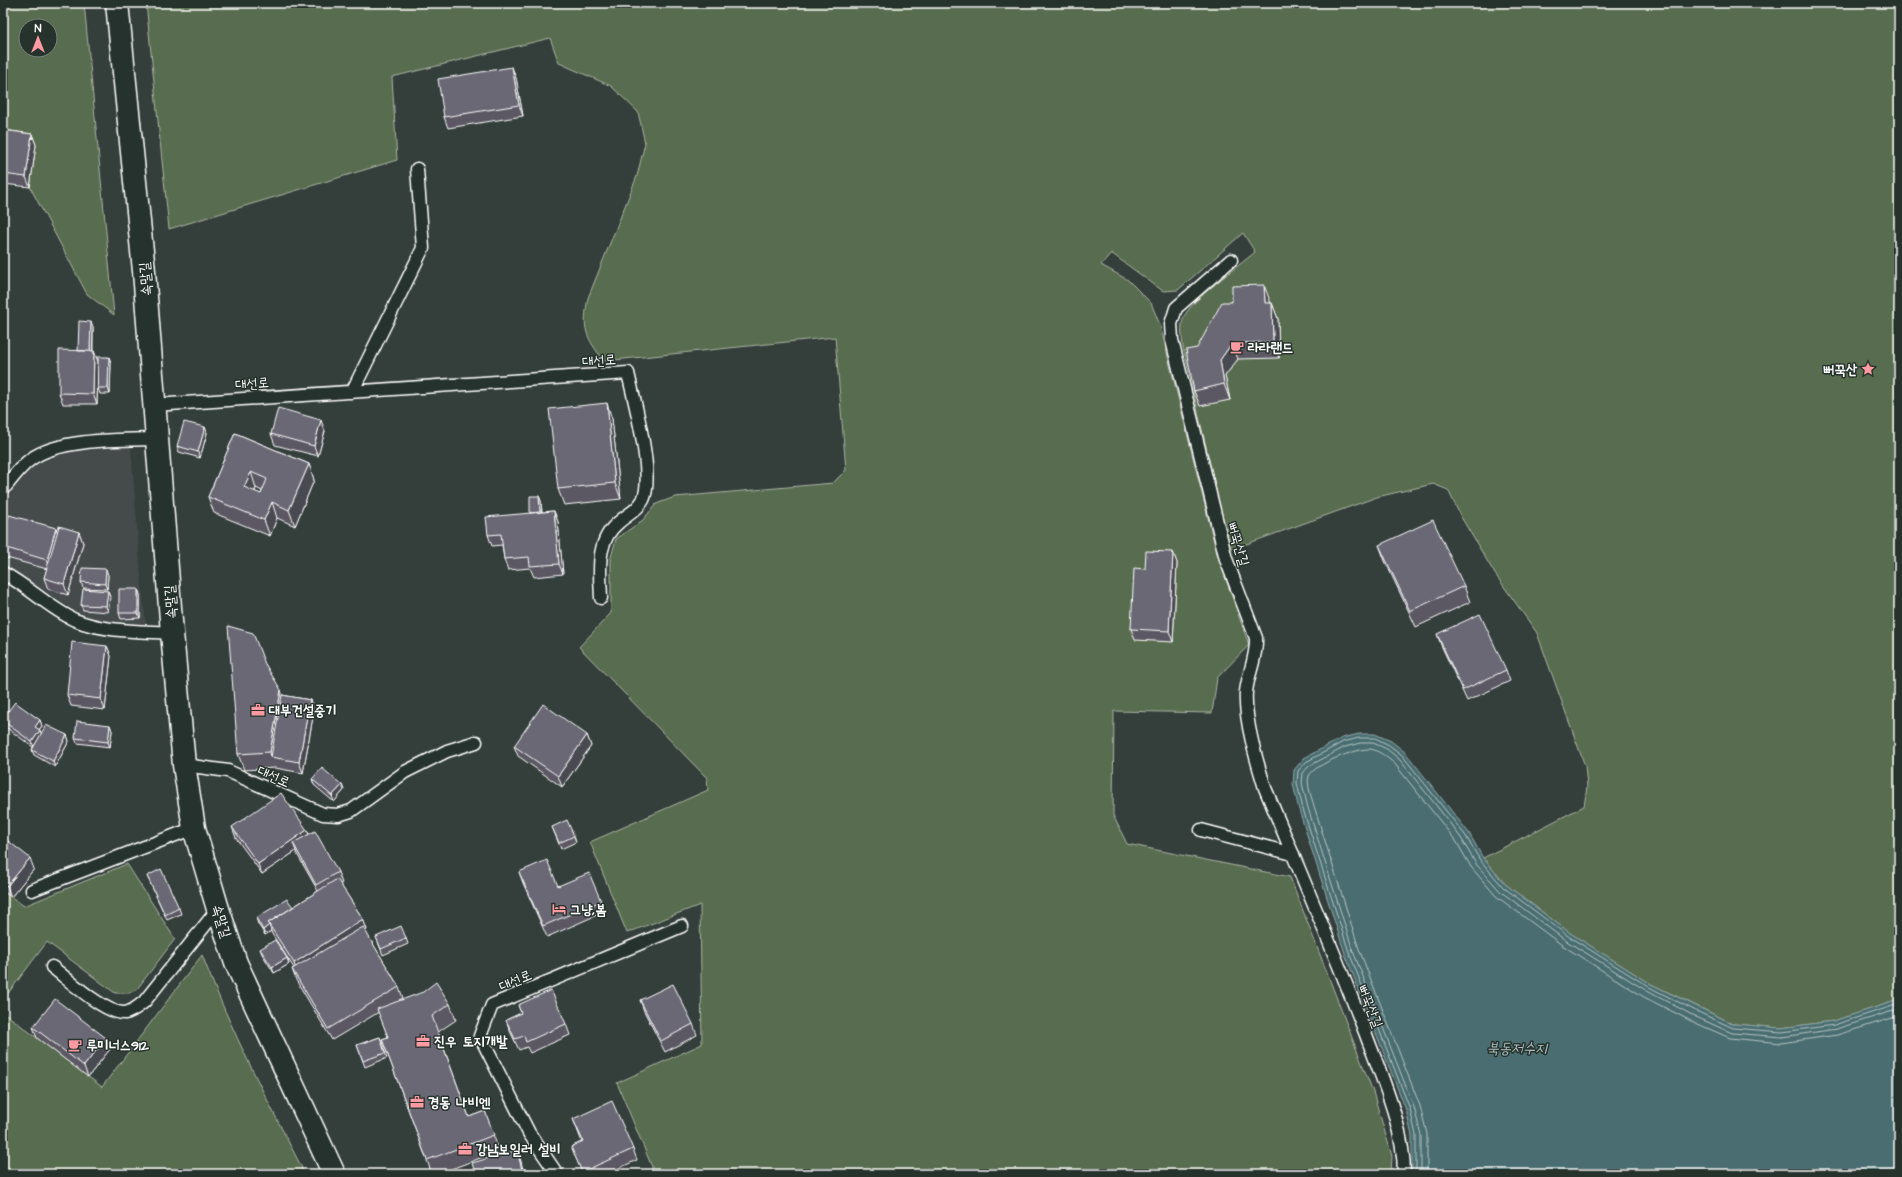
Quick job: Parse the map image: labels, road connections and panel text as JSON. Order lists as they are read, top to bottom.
{
  "streets": {
    "street": ["속말길"],
    "lane": ["대선로", "뻐꾹산길"]
  },
  "crossings": [
    ["속말길", "대선로"]
  ],
  "water": ["북동저수지"],
  "places": {
    "cafe": ["라라랜드", "루미너스912"],
    "place": ["뻐꾹산"],
    "office": [
      "대부건설중기",
      "진우 토지개발",
      "경동 나비엔",
      "강남보일러 설비"
    ],
    "hotel": ["그냥,봄"]
  },
  "north": "top"
}
